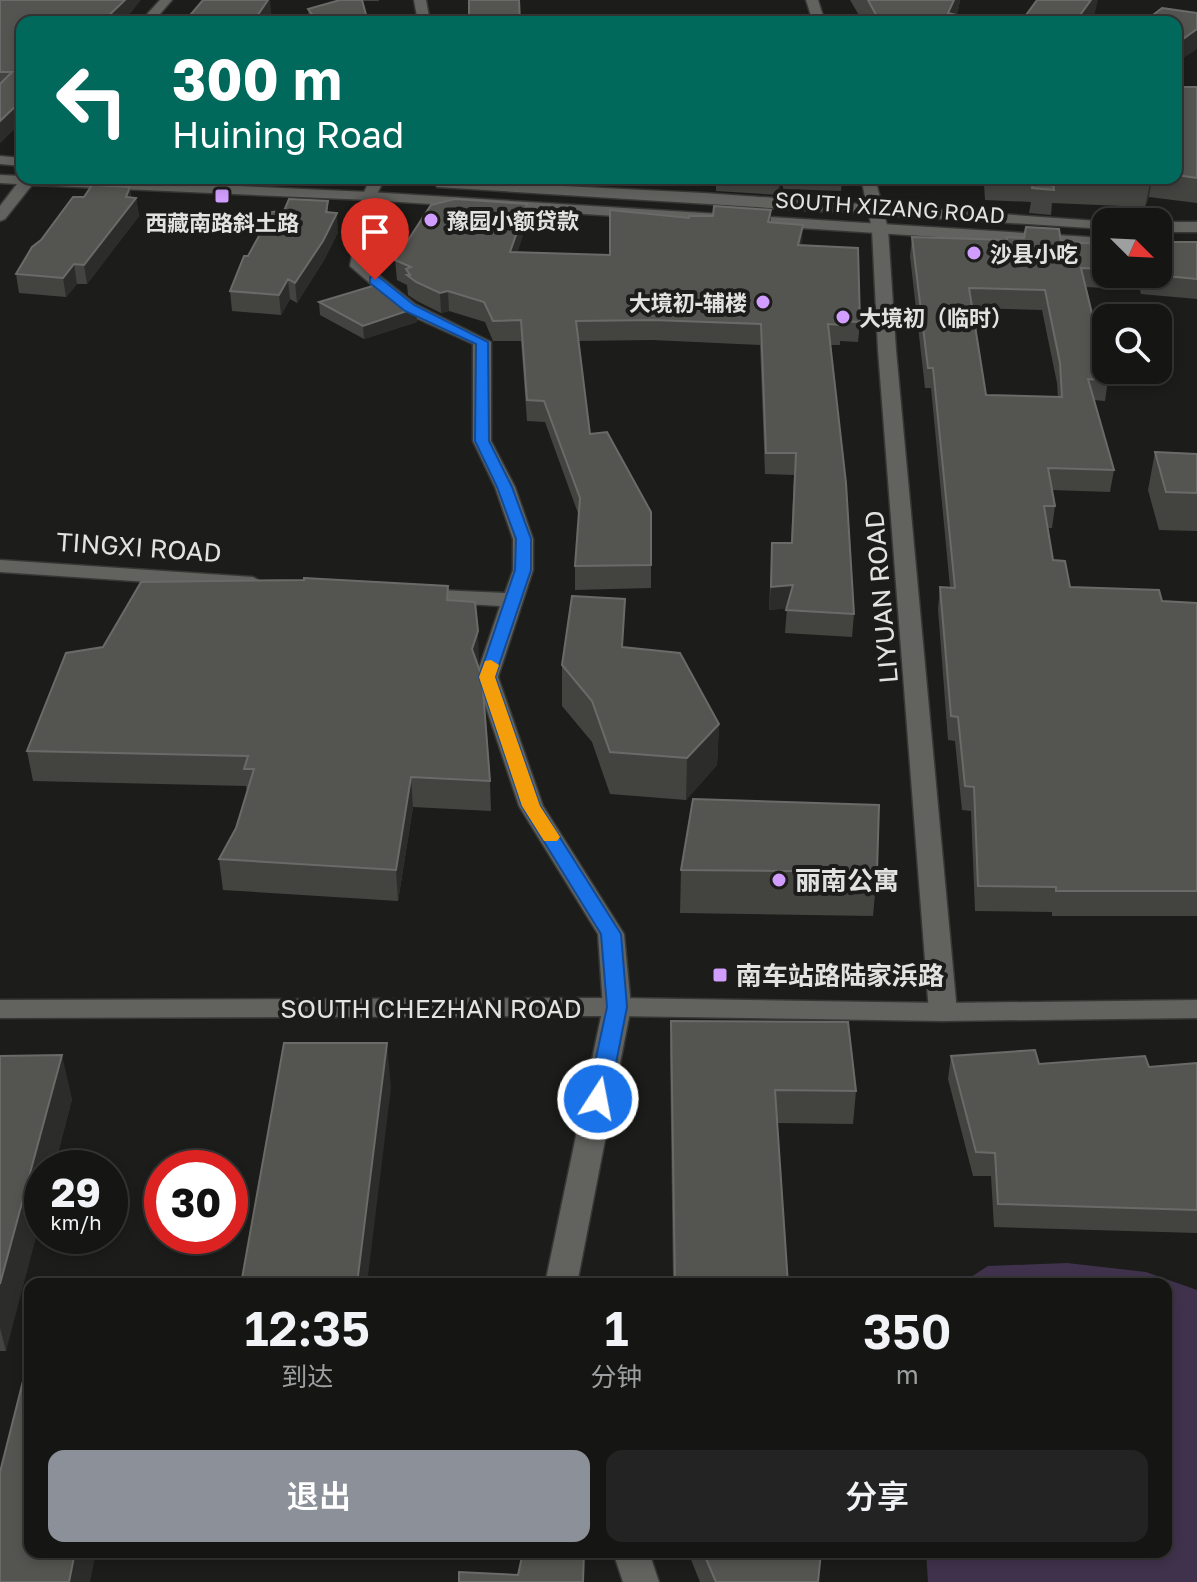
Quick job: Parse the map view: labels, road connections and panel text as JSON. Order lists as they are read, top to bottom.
{
  "streets": {
    "street": [
      "SOUTH XIZANG ROAD",
      "TINGXI ROAD",
      "LIYUAN ROAD",
      "SOUTH CHEZHAN ROAD"
    ]
  },
  "crossings": [
    ["SOUTH XIZANG ROAD", "LIYUAN ROAD"],
    ["LIYUAN ROAD", "SOUTH CHEZHAN ROAD"]
  ],
  "places": {
    "transit": ["西藏南路斜土路", "南车站路陆家浜路"],
    "other": [
      "豫园小额贷款",
      "沙县小吃",
      "大境初-辅楼",
      "大境初（临时）",
      "丽南公寓"
    ]
  },
  "north": "bottom right",
  "page": {
    "turn": ["300 m", "Huining Road"],
    "speed": "29 km/h",
    "limit": "30",
    "eta": [
      "12:35",
      "到达",
      "1",
      "分钟",
      "350",
      "m"
    ],
    "buttons": ["退出", "分享"]
  }
}
